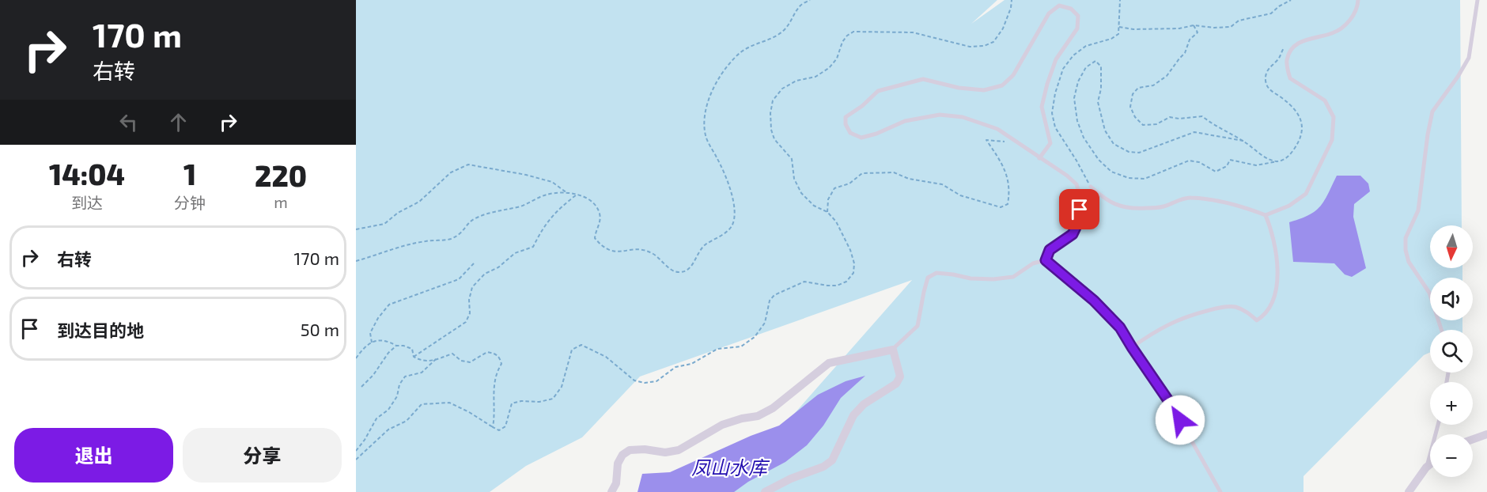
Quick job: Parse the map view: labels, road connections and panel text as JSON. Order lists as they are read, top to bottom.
{
  "water": ["凤山水库"],
  "north": "bottom",
  "page": {
    "turn": ["170 m", "右转"],
    "eta": [
      "14:04",
      "到达",
      "1",
      "分钟",
      "220",
      "m"
    ],
    "list": [
      {
        "name": "右转",
        "value": "170 m"
      },
      {
        "name": "到达目的地",
        "value": "50 m"
      }
    ],
    "map_buttons": ["+", "−"],
    "buttons": ["退出", "分享"]
  }
}
